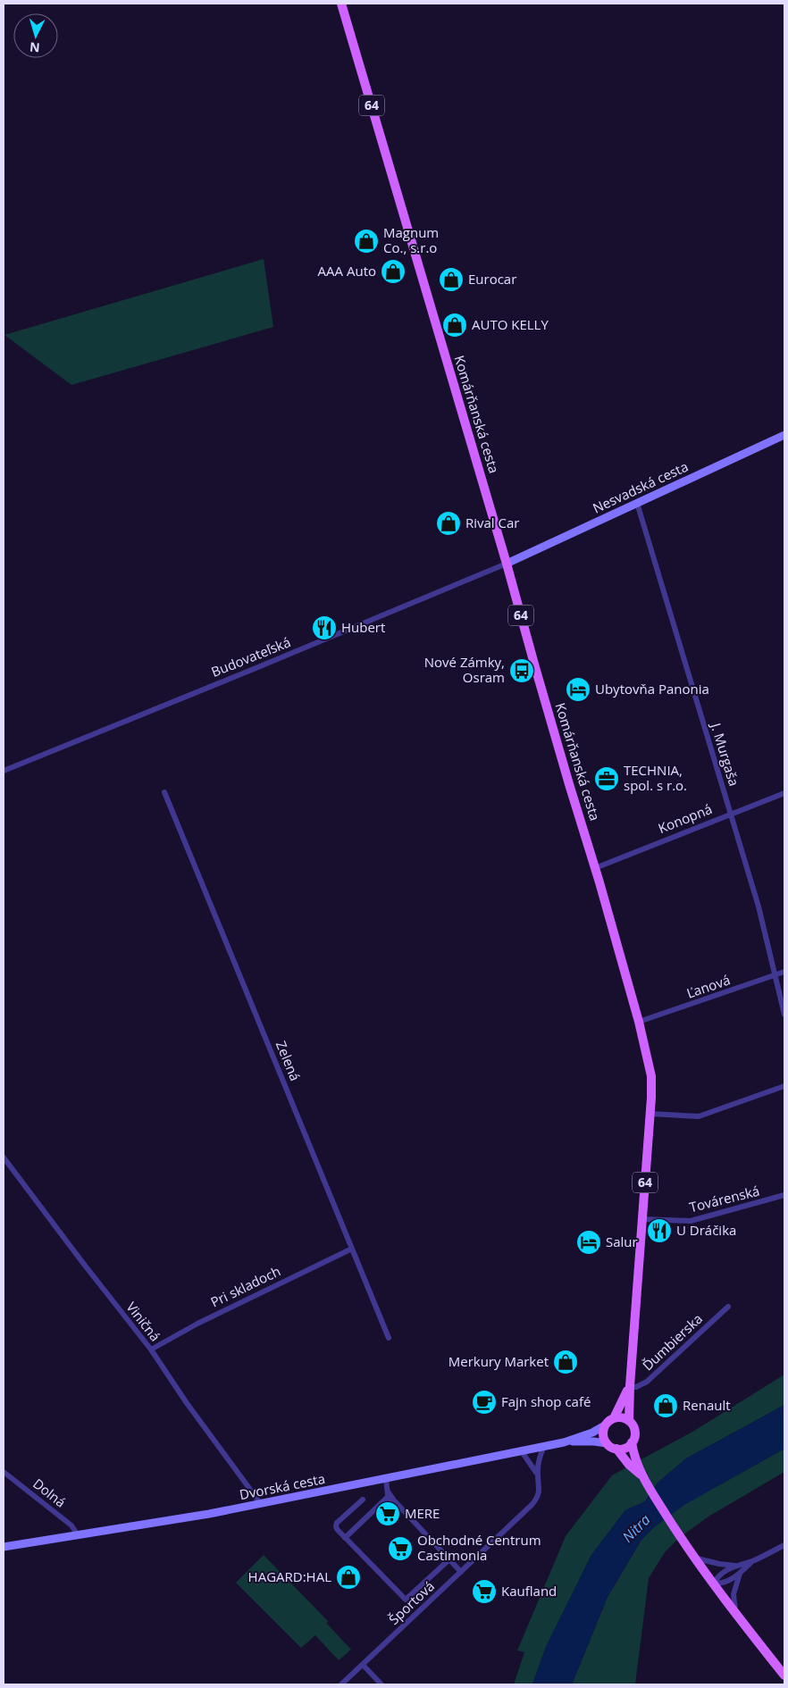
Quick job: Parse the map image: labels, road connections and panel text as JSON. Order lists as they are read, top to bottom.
{
  "streets": {
    "main road": ["64", "Komárňanská cesta"],
    "street": [
      "Nesvadská cesta",
      "Budovateľská",
      "J. Murgaša",
      "Konopná",
      "Ľanová",
      "Zelená",
      "Továrenská",
      "Pri skladoch",
      "Viničná",
      "Ďumbierska",
      "Dvorská cesta",
      "Dolná",
      "Športová"
    ]
  },
  "crossings": [
    ["64", "Komárňanská cesta"],
    ["64", "Dvorská cesta"],
    ["Komárňanská cesta", "Nesvadská cesta"],
    ["Komárňanská cesta", "Budovateľská"],
    ["Komárňanská cesta", "Konopná"],
    ["Komárňanská cesta", "Ľanová"],
    ["Komárňanská cesta", "Továrenská"],
    ["Komárňanská cesta", "Ďumbierska"],
    ["Komárňanská cesta", "Dvorská cesta"],
    ["Nesvadská cesta", "Budovateľská"],
    ["Nesvadská cesta", "J. Murgaša"],
    ["J. Murgaša", "Konopná"],
    ["J. Murgaša", "Ľanová"],
    ["Zelená", "Pri skladoch"],
    ["Pri skladoch", "Viničná"],
    ["Viničná", "Dvorská cesta"],
    ["Dvorská cesta", "Dolná"],
    ["Dvorská cesta", "Športová"]
  ],
  "water": ["Nitra"],
  "places": {
    "shop": [
      "Magnum Co., s.r.o",
      "AAA Auto",
      "Eurocar",
      "AUTO KELLY",
      "Rival Car",
      "Merkury Market",
      "Renault",
      "HAGARD:HAL"
    ],
    "restaurant": ["Hubert", "U Dráčika"],
    "bus stop": ["Nové Zámky, Osram"],
    "hotel": ["Ubytovňa Panonia", "Salur"],
    "office": ["TECHNIA, spol. s r.o."],
    "cafe": ["Fajn shop café"],
    "supermarket": ["MERE", "Obchodné Centrum Castimonia", "Kaufland"]
  },
  "north": "bottom"
}
